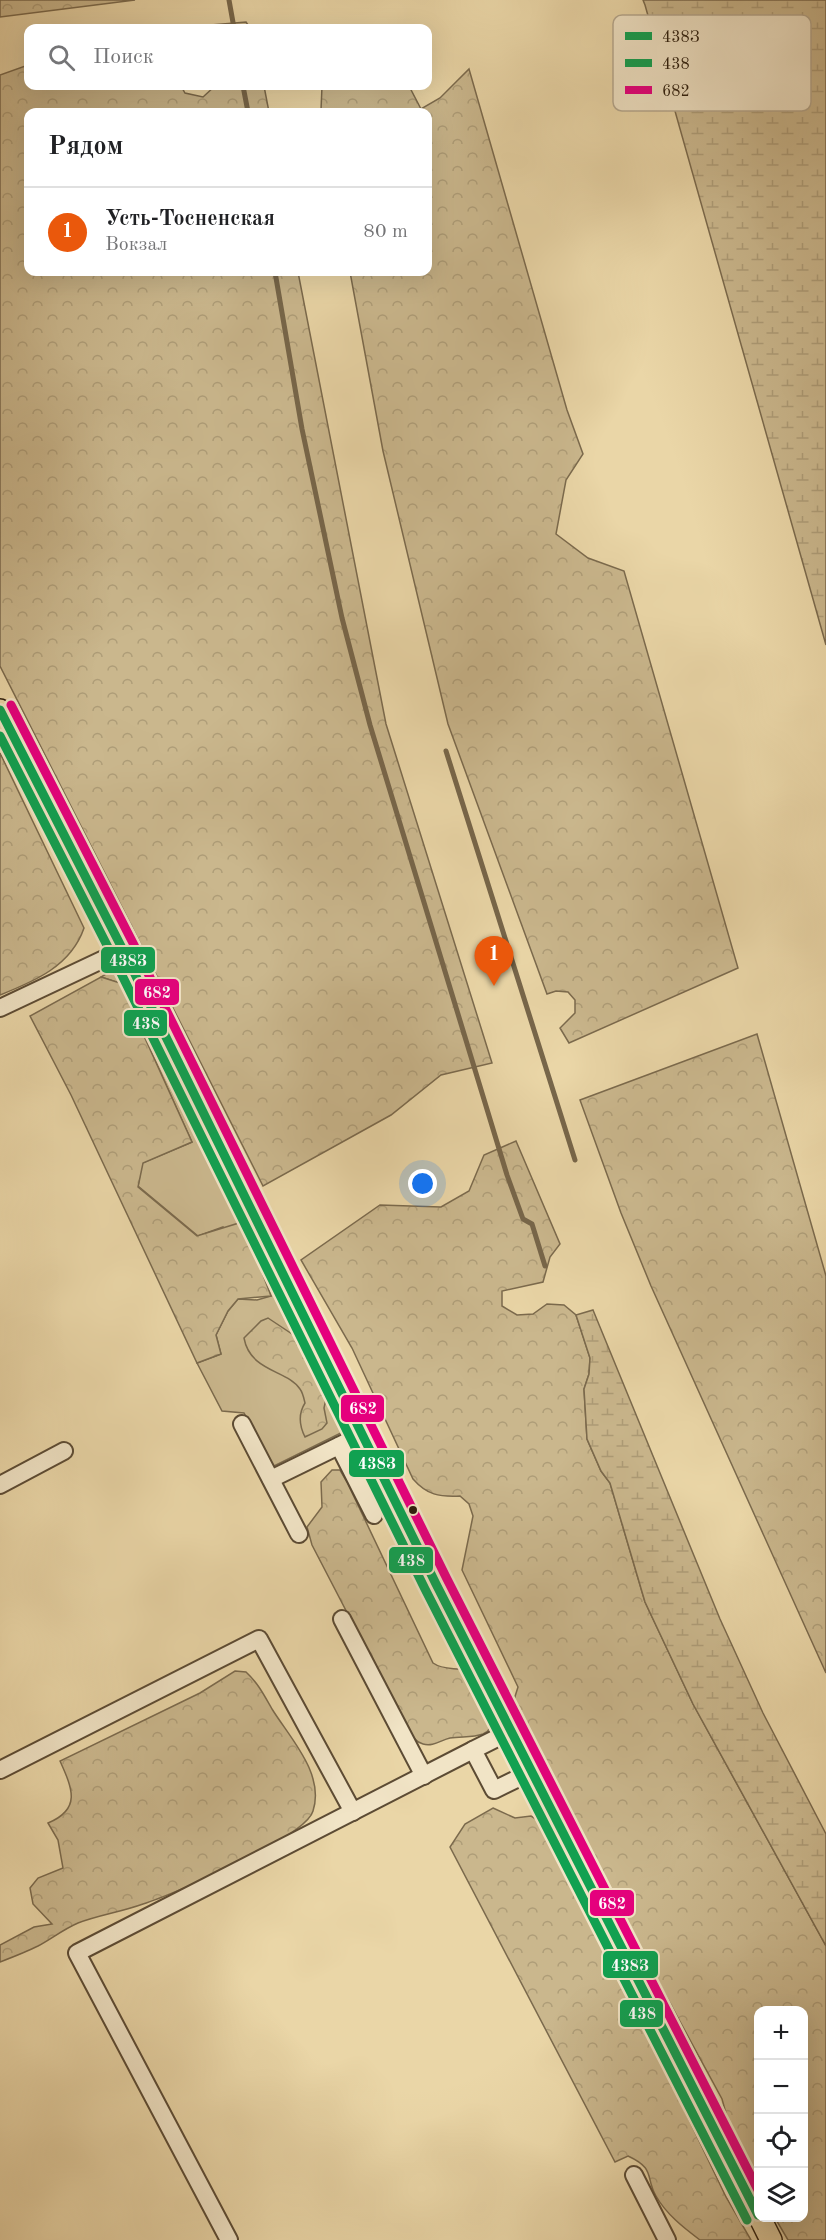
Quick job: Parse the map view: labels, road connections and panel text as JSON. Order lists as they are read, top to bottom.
{
  "lines": ["transit line 682", "transit line 438З", "transit line 438"],
  "legend": ["438З", "438", "682"],
  "page": {
    "search": "Поиск",
    "heading": "Рядом",
    "list": [
      {
        "mark": "1",
        "name": "Усть-Тосненская",
        "note": "Вокзал",
        "value": "80 m"
      }
    ],
    "pins": "1",
    "map_buttons": ["+", "−"]
  }
}
